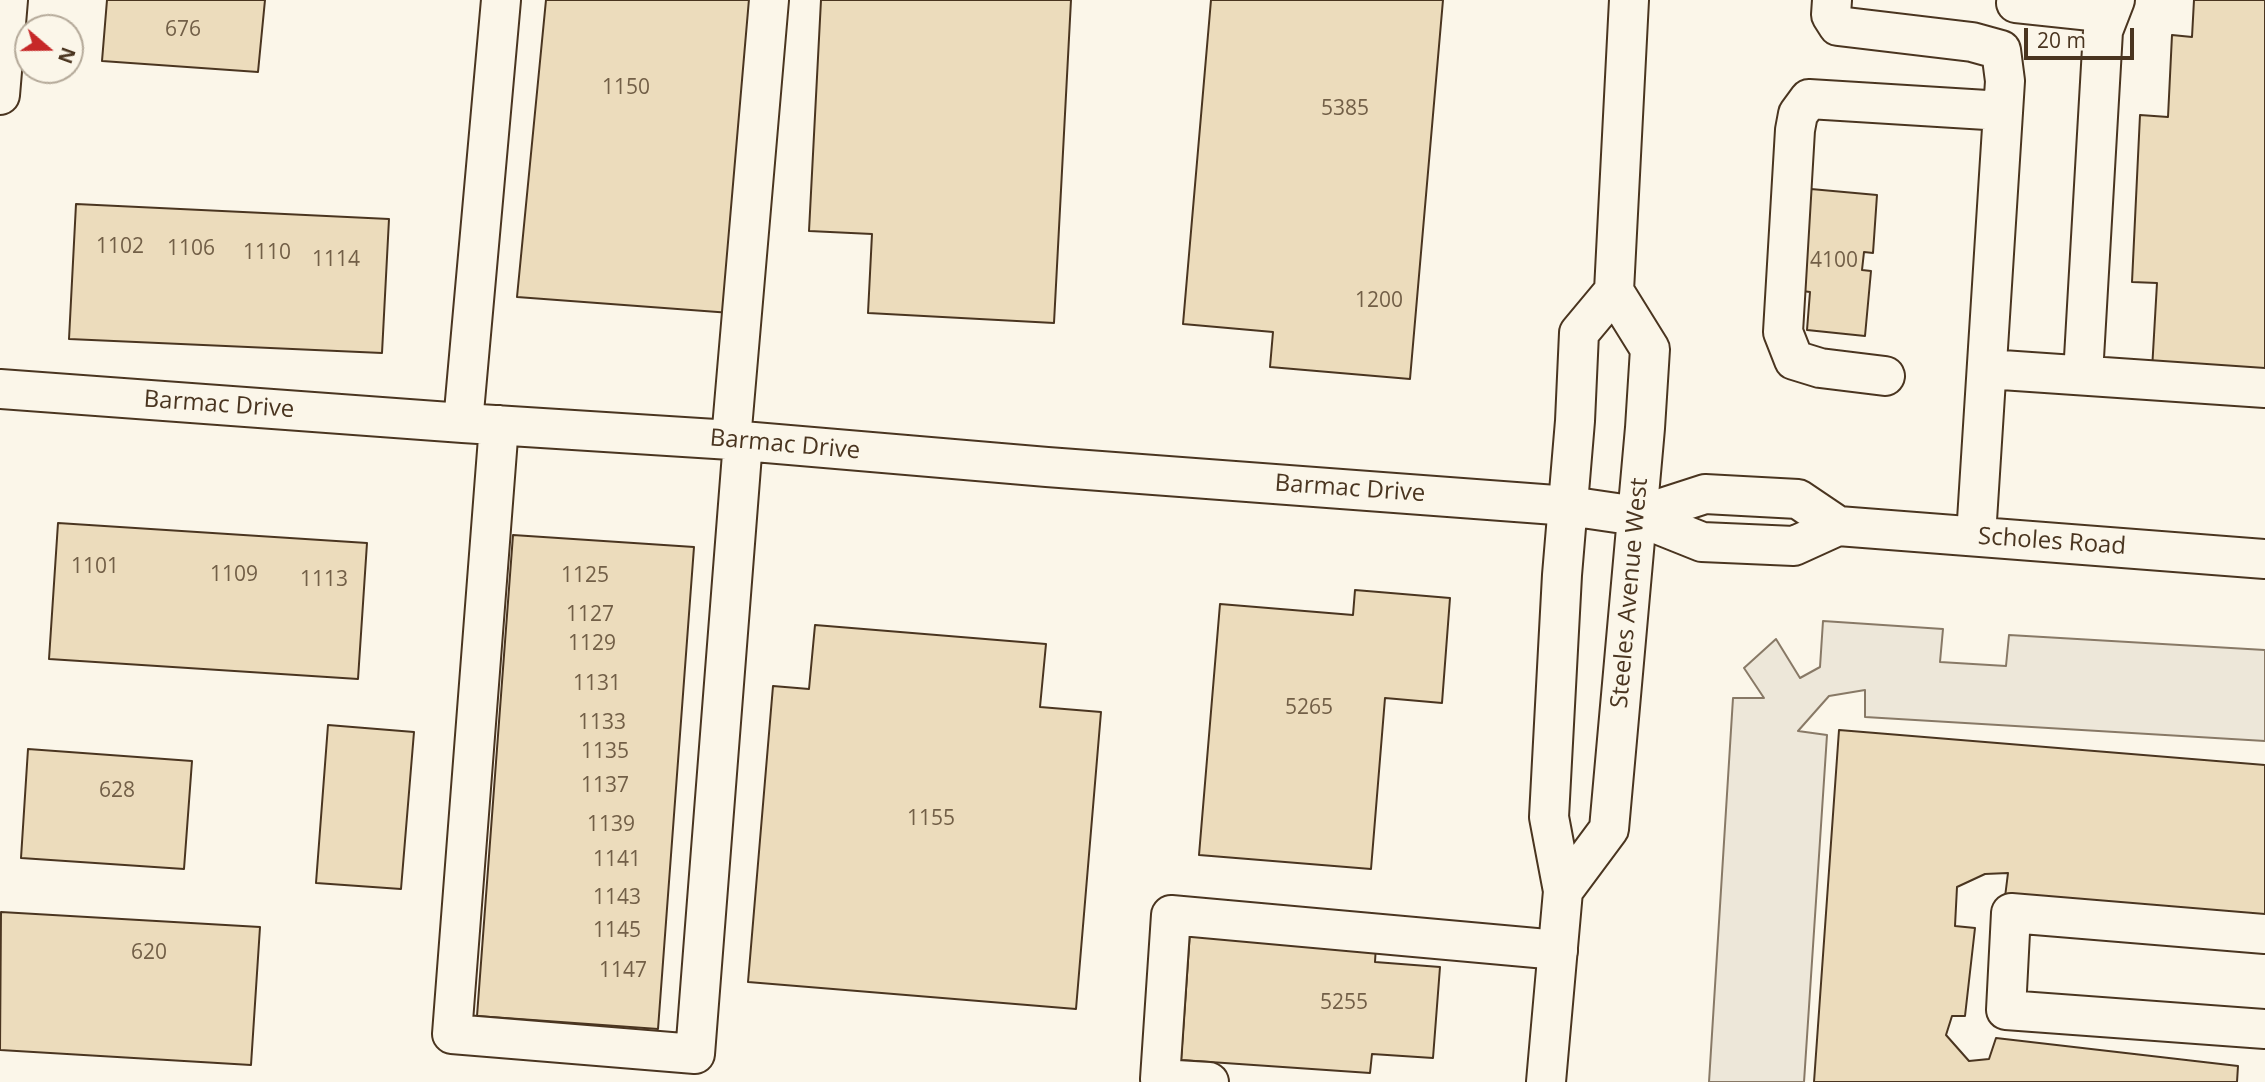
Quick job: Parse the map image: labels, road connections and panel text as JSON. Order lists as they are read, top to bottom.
{
  "streets": {
    "street": ["Barmac Drive", "Scholes Road", "Steeles Avenue West"]
  },
  "crossings": [
    ["Barmac Drive", "Scholes Road"],
    ["Barmac Drive", "Steeles Avenue West"],
    ["Scholes Road", "Steeles Avenue West"]
  ],
  "house_numbers": [
    "676",
    "1150",
    "5385",
    "1102",
    "1106",
    "1110",
    "1114",
    "4100",
    "1200",
    "1101",
    "1109",
    "1125",
    "1113",
    "1127",
    "1129",
    "1131",
    "5265",
    "1133",
    "1135",
    "1137",
    "628",
    "1155",
    "1139",
    "1141",
    "1143",
    "1145",
    "620",
    "1147",
    "5255"
  ],
  "scale_bar": "20 m",
  "north": "right"
}
